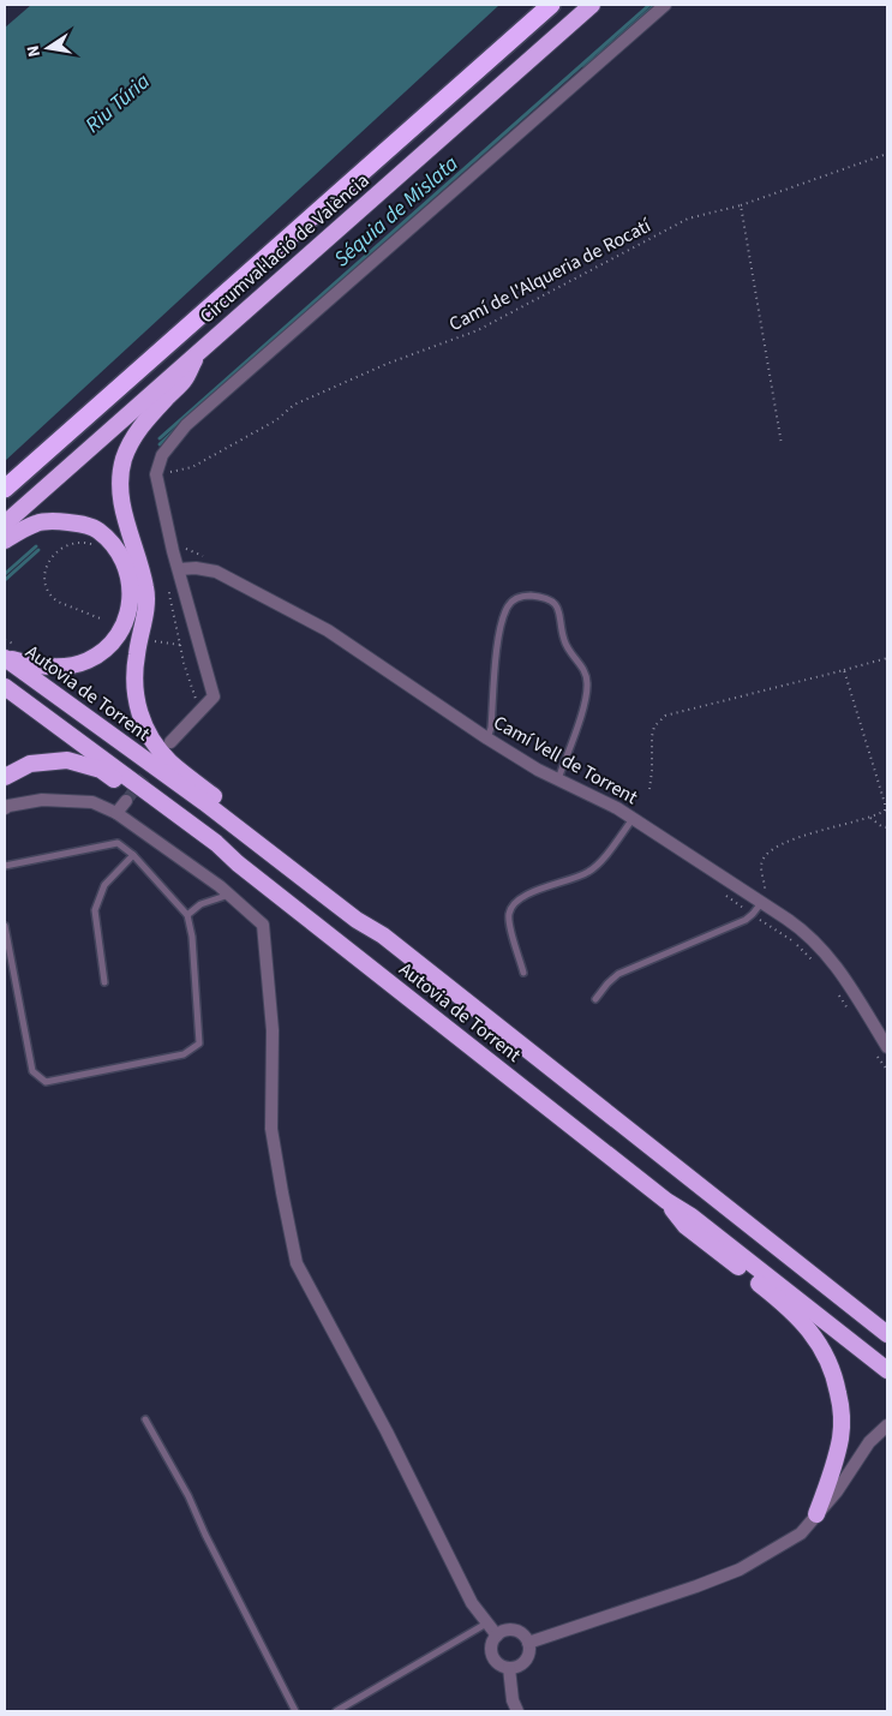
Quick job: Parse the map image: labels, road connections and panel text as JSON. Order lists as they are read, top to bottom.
{
  "streets": {
    "highway": ["Circumval·lació de València", "Autovia de Torrent"],
    "street": ["Camí Vell de Torrent"],
    "path": ["Camí de l'Alqueria de Rocatí"]
  },
  "water": ["Riu Túria", "Séquia de Mislata"],
  "north": "left"
}
